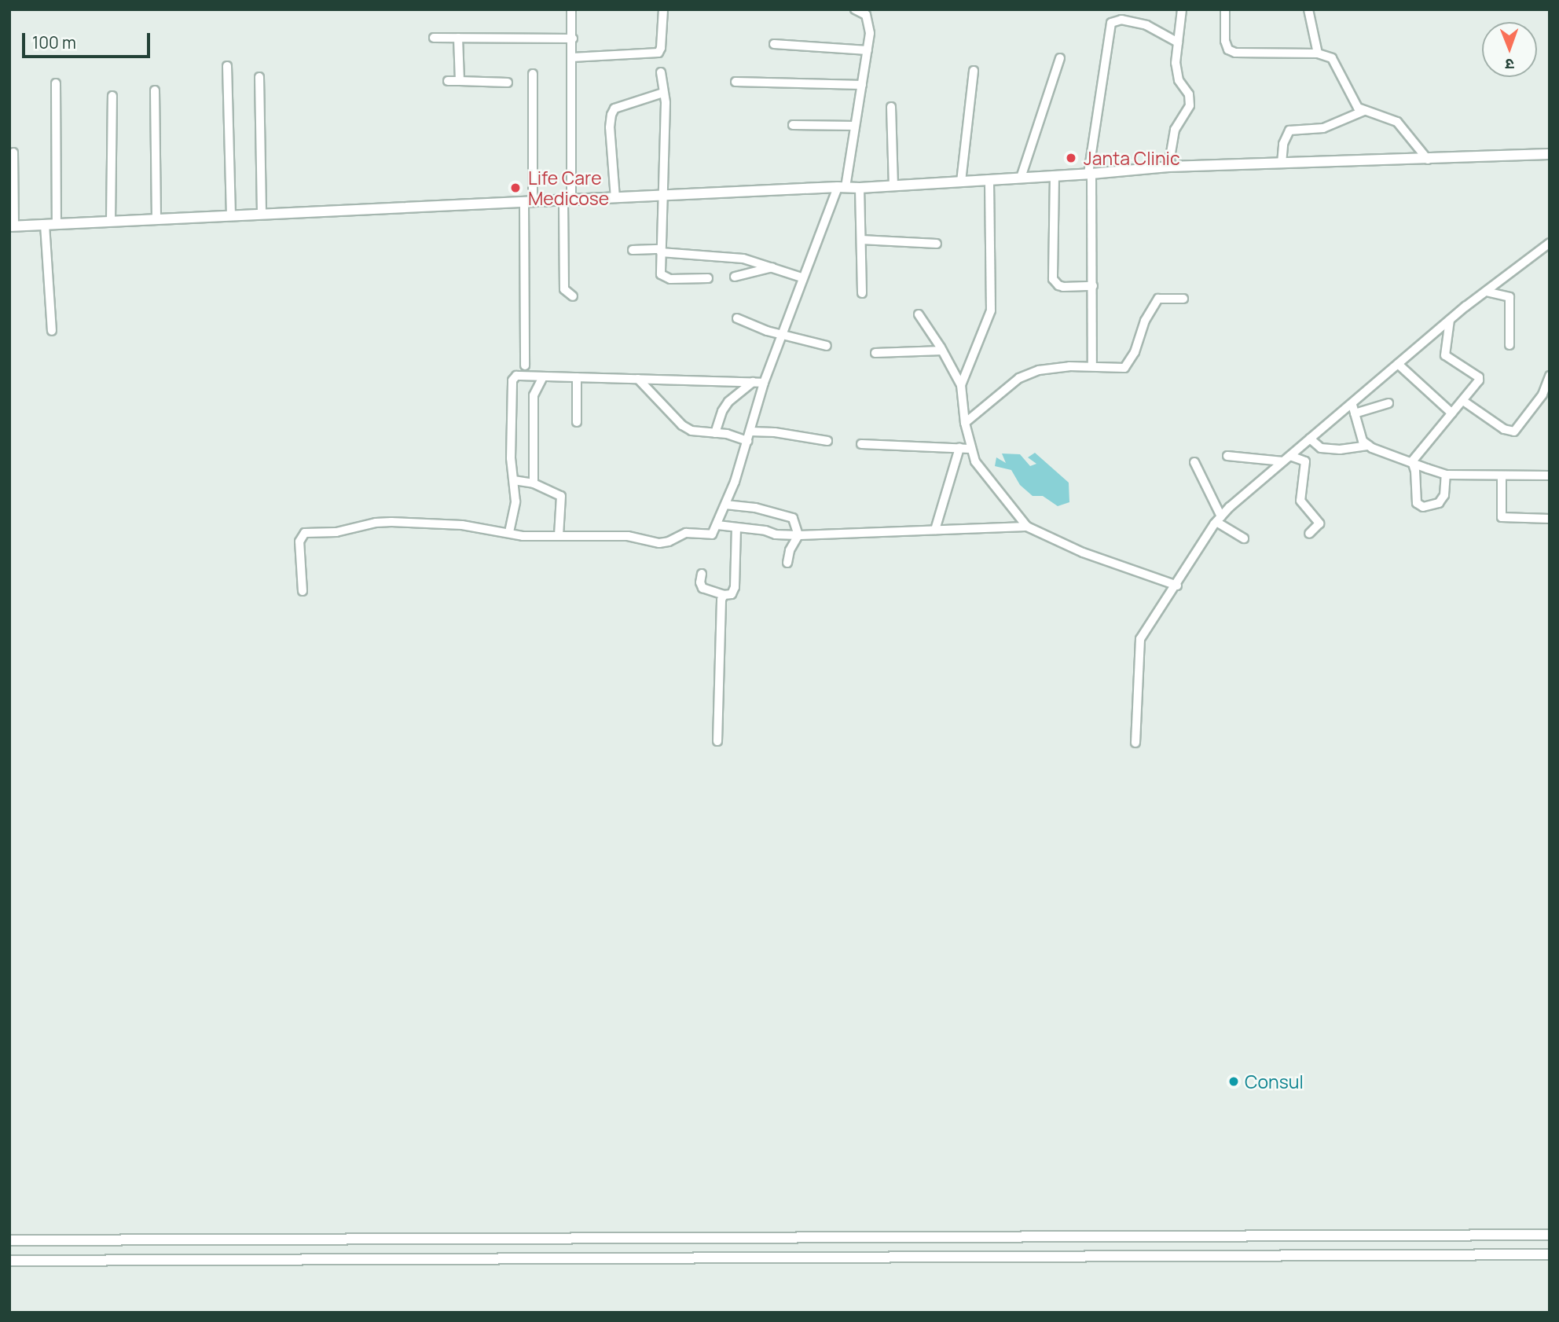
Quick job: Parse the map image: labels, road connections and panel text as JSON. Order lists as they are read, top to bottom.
{
  "places": ["Janta Clinic", "Life Care Medicose", "Consul"],
  "scale_bar": "100 m",
  "north": "bottom"
}
